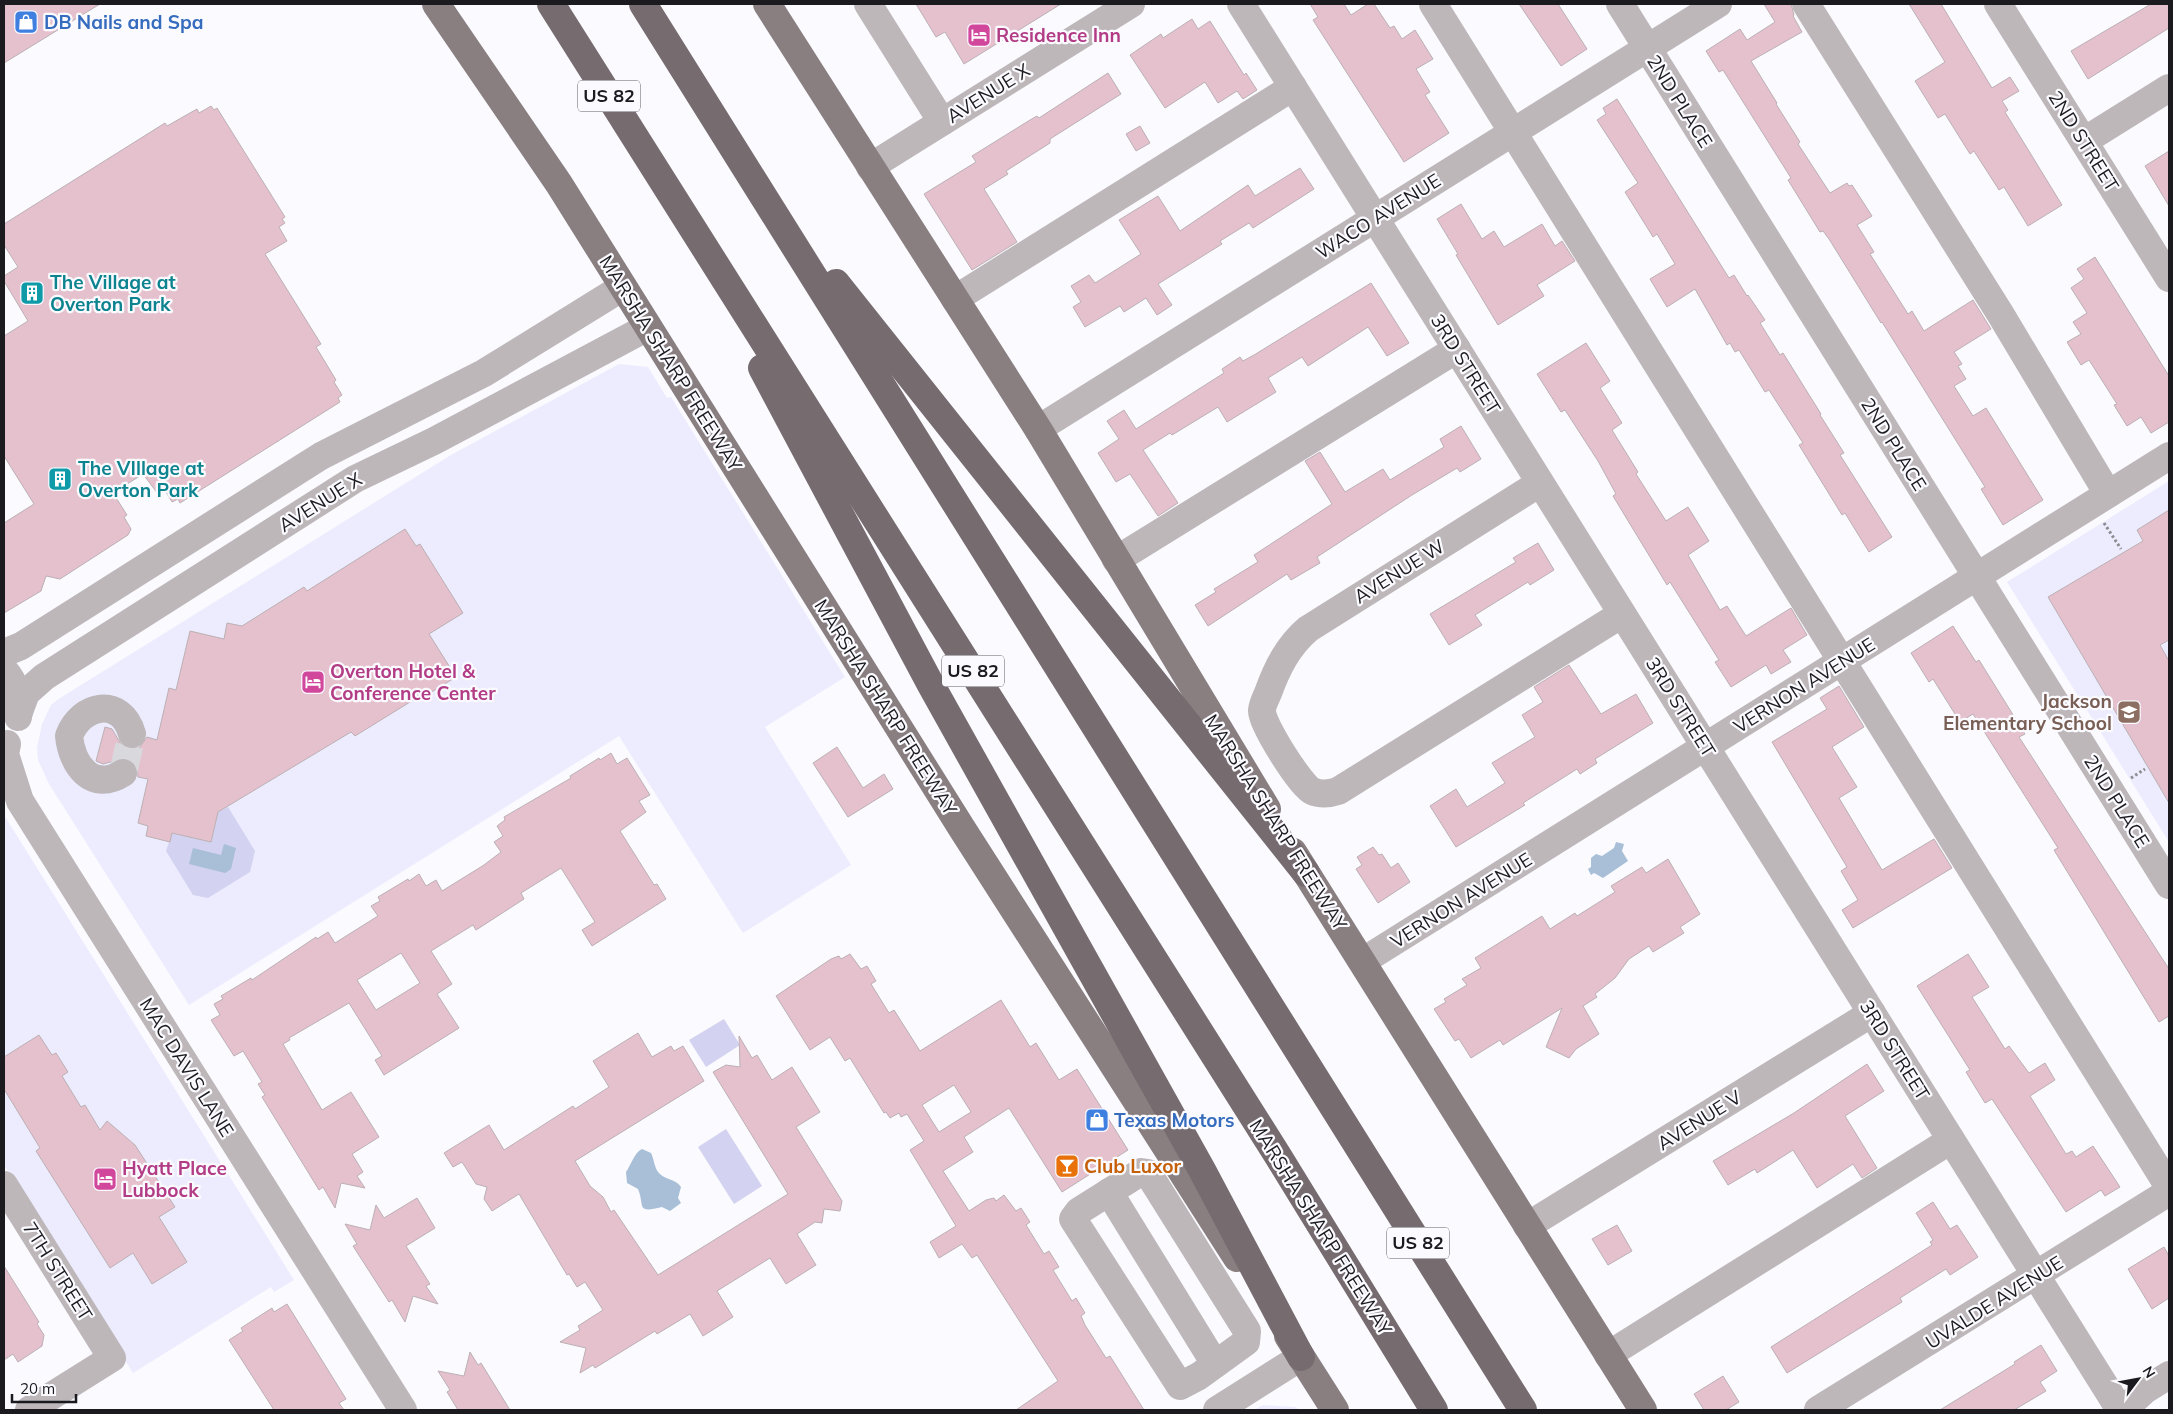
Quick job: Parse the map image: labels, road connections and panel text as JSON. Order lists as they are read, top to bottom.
{
  "streets": {
    "highway": ["US 82", "MARSHA SHARP FREEWAY"],
    "street": [
      "AVENUE X",
      "2ND PLACE",
      "2ND STREET",
      "WACO AVENUE",
      "3RD STREET",
      "AVENUE W",
      "VERNON AVENUE",
      "MAC DAVIS LANE",
      "AVENUE V",
      "7TH STREET",
      "UVALDE AVENUE"
    ]
  },
  "crossings": [
    ["AVENUE X", "MARSHA SHARP FREEWAY"],
    ["AVENUE X", "MAC DAVIS LANE"],
    ["2ND PLACE", "WACO AVENUE"],
    ["2ND PLACE", "VERNON AVENUE"],
    ["WACO AVENUE", "MARSHA SHARP FREEWAY"],
    ["WACO AVENUE", "3RD STREET"],
    ["MARSHA SHARP FREEWAY", "VERNON AVENUE"],
    ["MARSHA SHARP FREEWAY", "AVENUE V"],
    ["3RD STREET", "AVENUE W"],
    ["3RD STREET", "VERNON AVENUE"],
    ["3RD STREET", "AVENUE V"],
    ["3RD STREET", "UVALDE AVENUE"]
  ],
  "places": {
    "shop": ["DB Nails and Spa", "Texas Motors"],
    "hotel": ["Residence Inn", "Overton Hotel & Conference Center", "Hyatt Place Lubbock"],
    "building": ["The Village at Overton Park", "The VIllage at Overton Park"],
    "school or university": ["Jackson Elementary School"],
    "bar": ["Club Luxor"]
  },
  "scale_bar": "20 m",
  "north": "top right"
}
